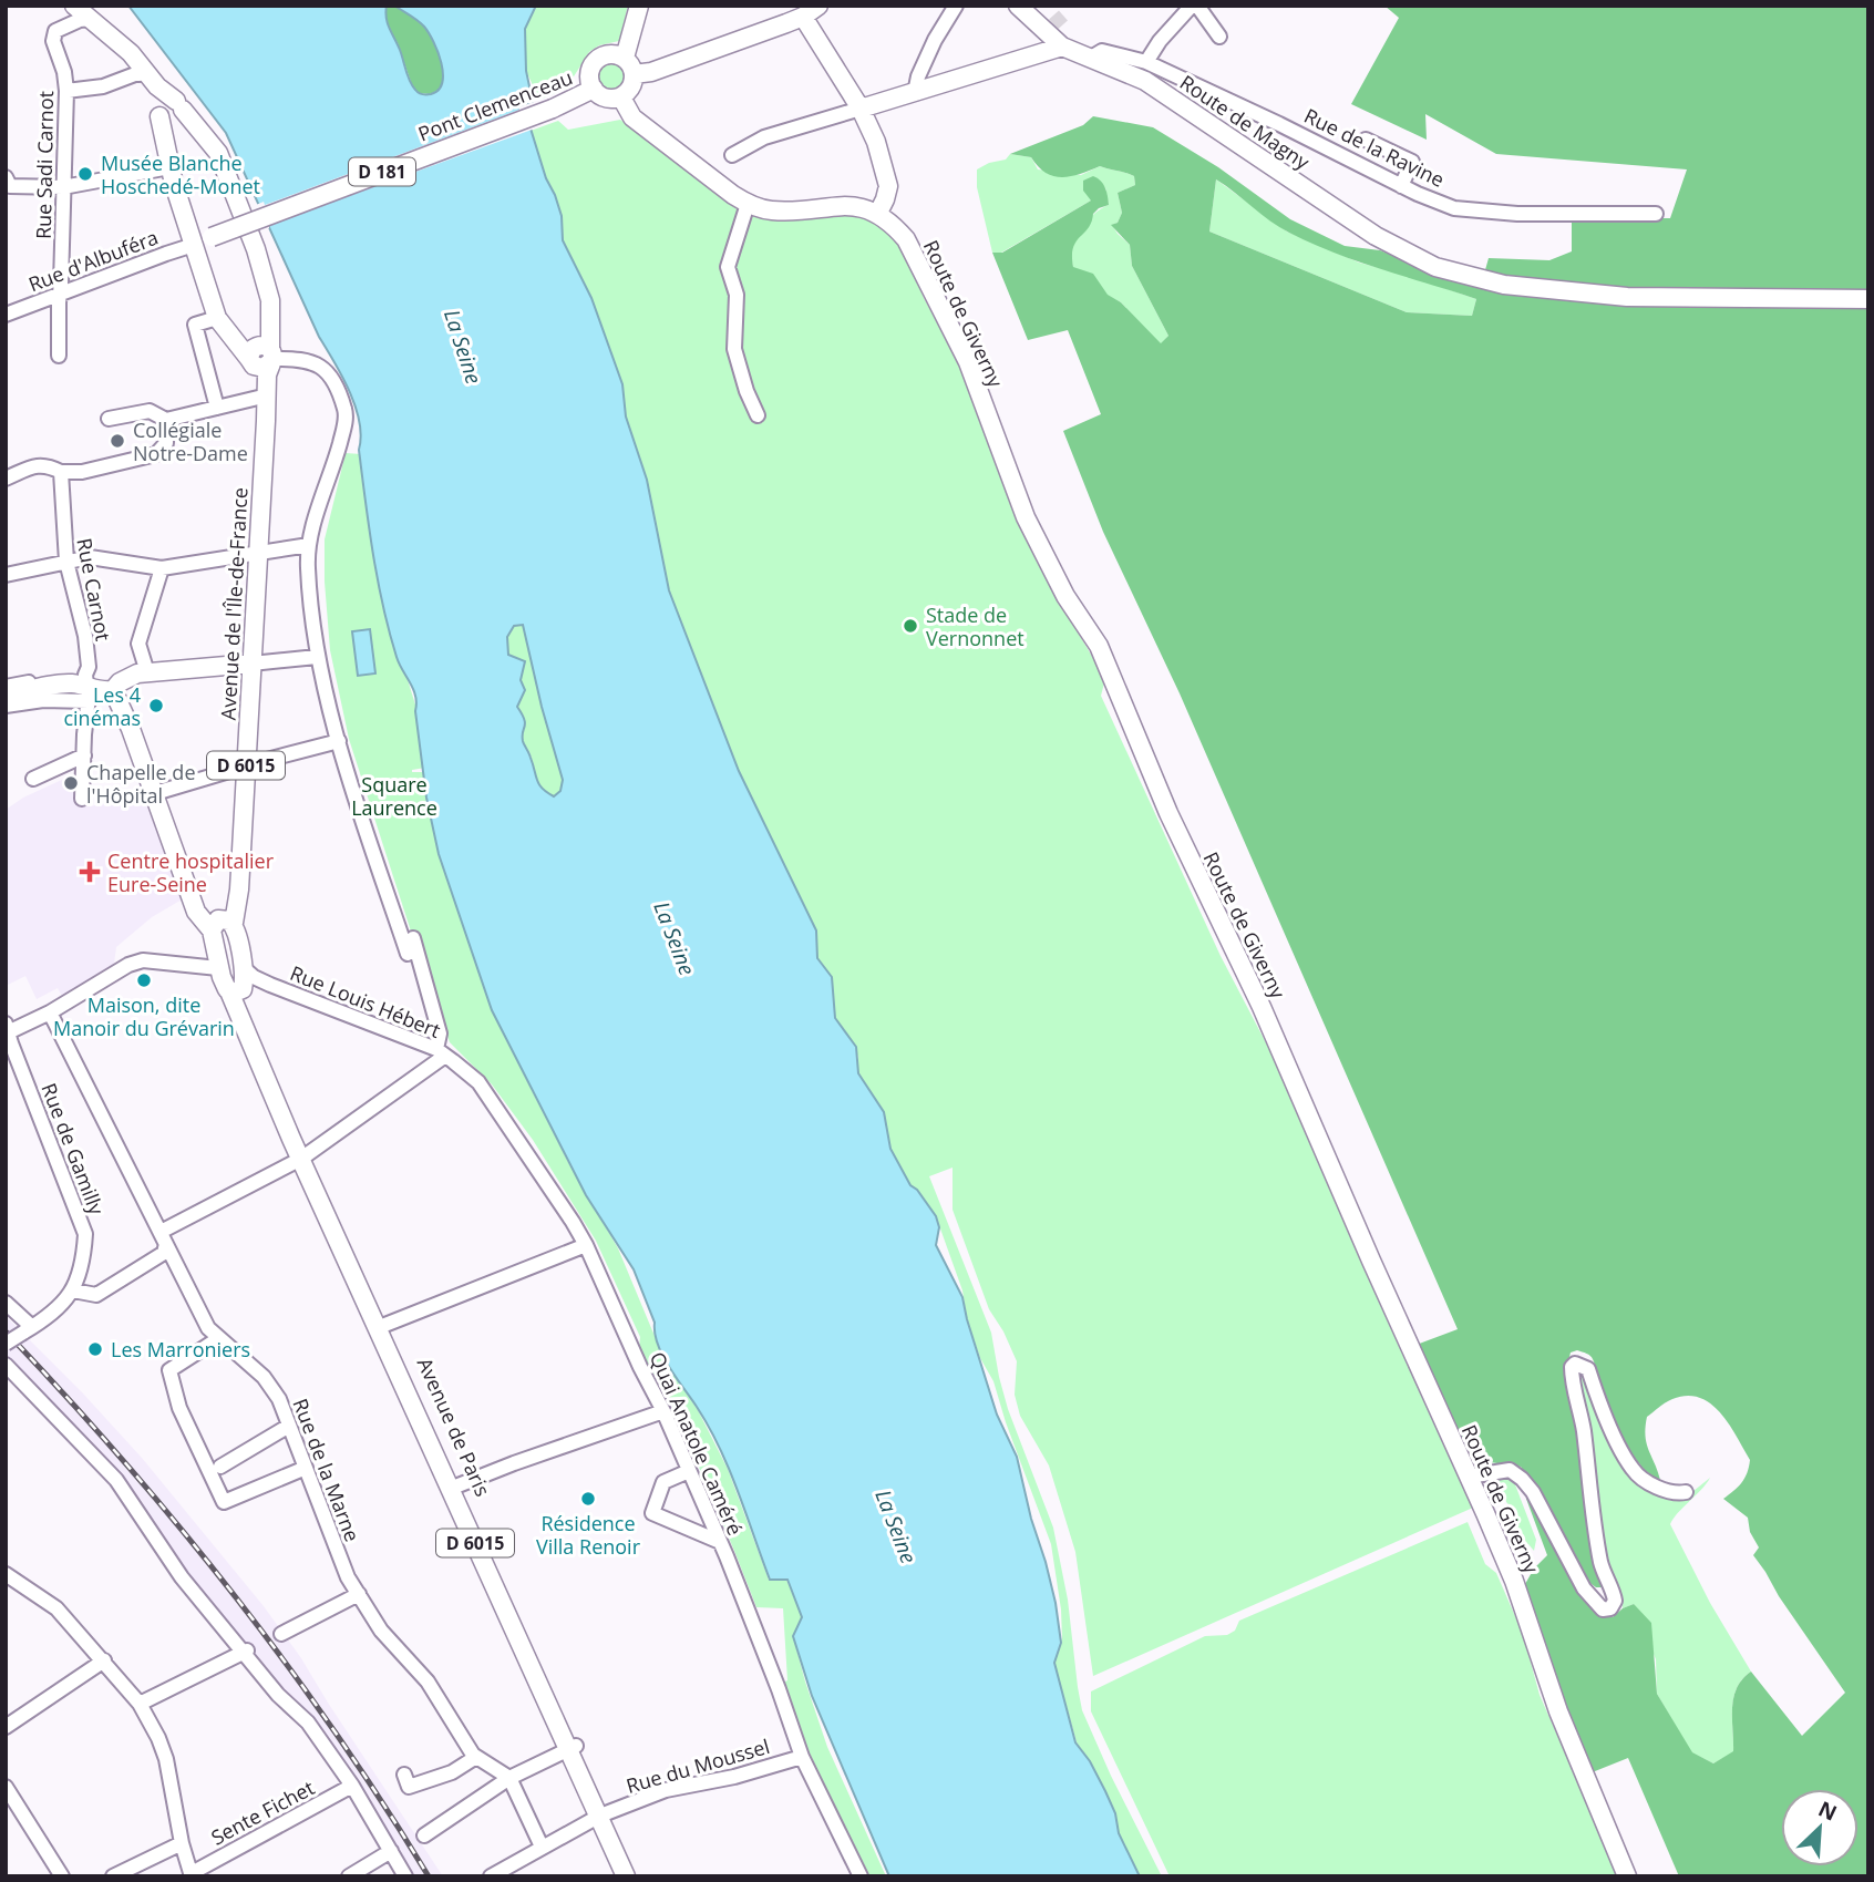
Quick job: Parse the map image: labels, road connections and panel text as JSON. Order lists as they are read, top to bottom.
{
  "streets": {
    "main road": [
      "Pont Clemenceau",
      "Route de Magny",
      "D 181",
      "Route de Giverny",
      "Avenue de l'Île-de-France",
      "D 6015",
      "Avenue de Paris"
    ],
    "street": [
      "Rue de la Ravine",
      "Rue Sadi Carnot",
      "Rue d'Albuféra",
      "Rue Carnot",
      "Rue Louis Hébert",
      "Rue de Gamilly",
      "Quai Anatole Caméré",
      "Rue de la Marne",
      "Rue du Moussel",
      "Sente Fichet"
    ]
  },
  "crossings": [
    ["Pont Clemenceau", "Rue d'Albuféra"],
    ["Route de Magny", "Rue de la Ravine"],
    ["Rue Sadi Carnot", "Rue d'Albuféra"],
    ["Rue Sadi Carnot", "D 6015"],
    ["Avenue de l'Île-de-France", "D 6015"],
    ["Avenue de l'Île-de-France", "Rue Louis Hébert"],
    ["Avenue de l'Île-de-France", "Avenue de Paris"],
    ["Rue Louis Hébert", "Avenue de Paris"],
    ["Rue Louis Hébert", "Quai Anatole Caméré"],
    ["Avenue de Paris", "Rue du Moussel"],
    ["Quai Anatole Caméré", "Rue du Moussel"]
  ],
  "water": ["La Seine"],
  "parks": ["Square Laurence"],
  "places": {
    "other": [
      "Musée Blanche Hoschedé-Monet",
      "Collégiale Notre-Dame",
      "Stade de Vernonnet",
      "Les 4 cinémas",
      "Chapelle de l'Hôpital",
      "Maison, dite Manoir du Grévarin",
      "Les Marroniers",
      "Résidence Villa Renoir"
    ],
    "health": ["Centre hospitalier Eure-Seine"]
  },
  "north": "top right"
}
